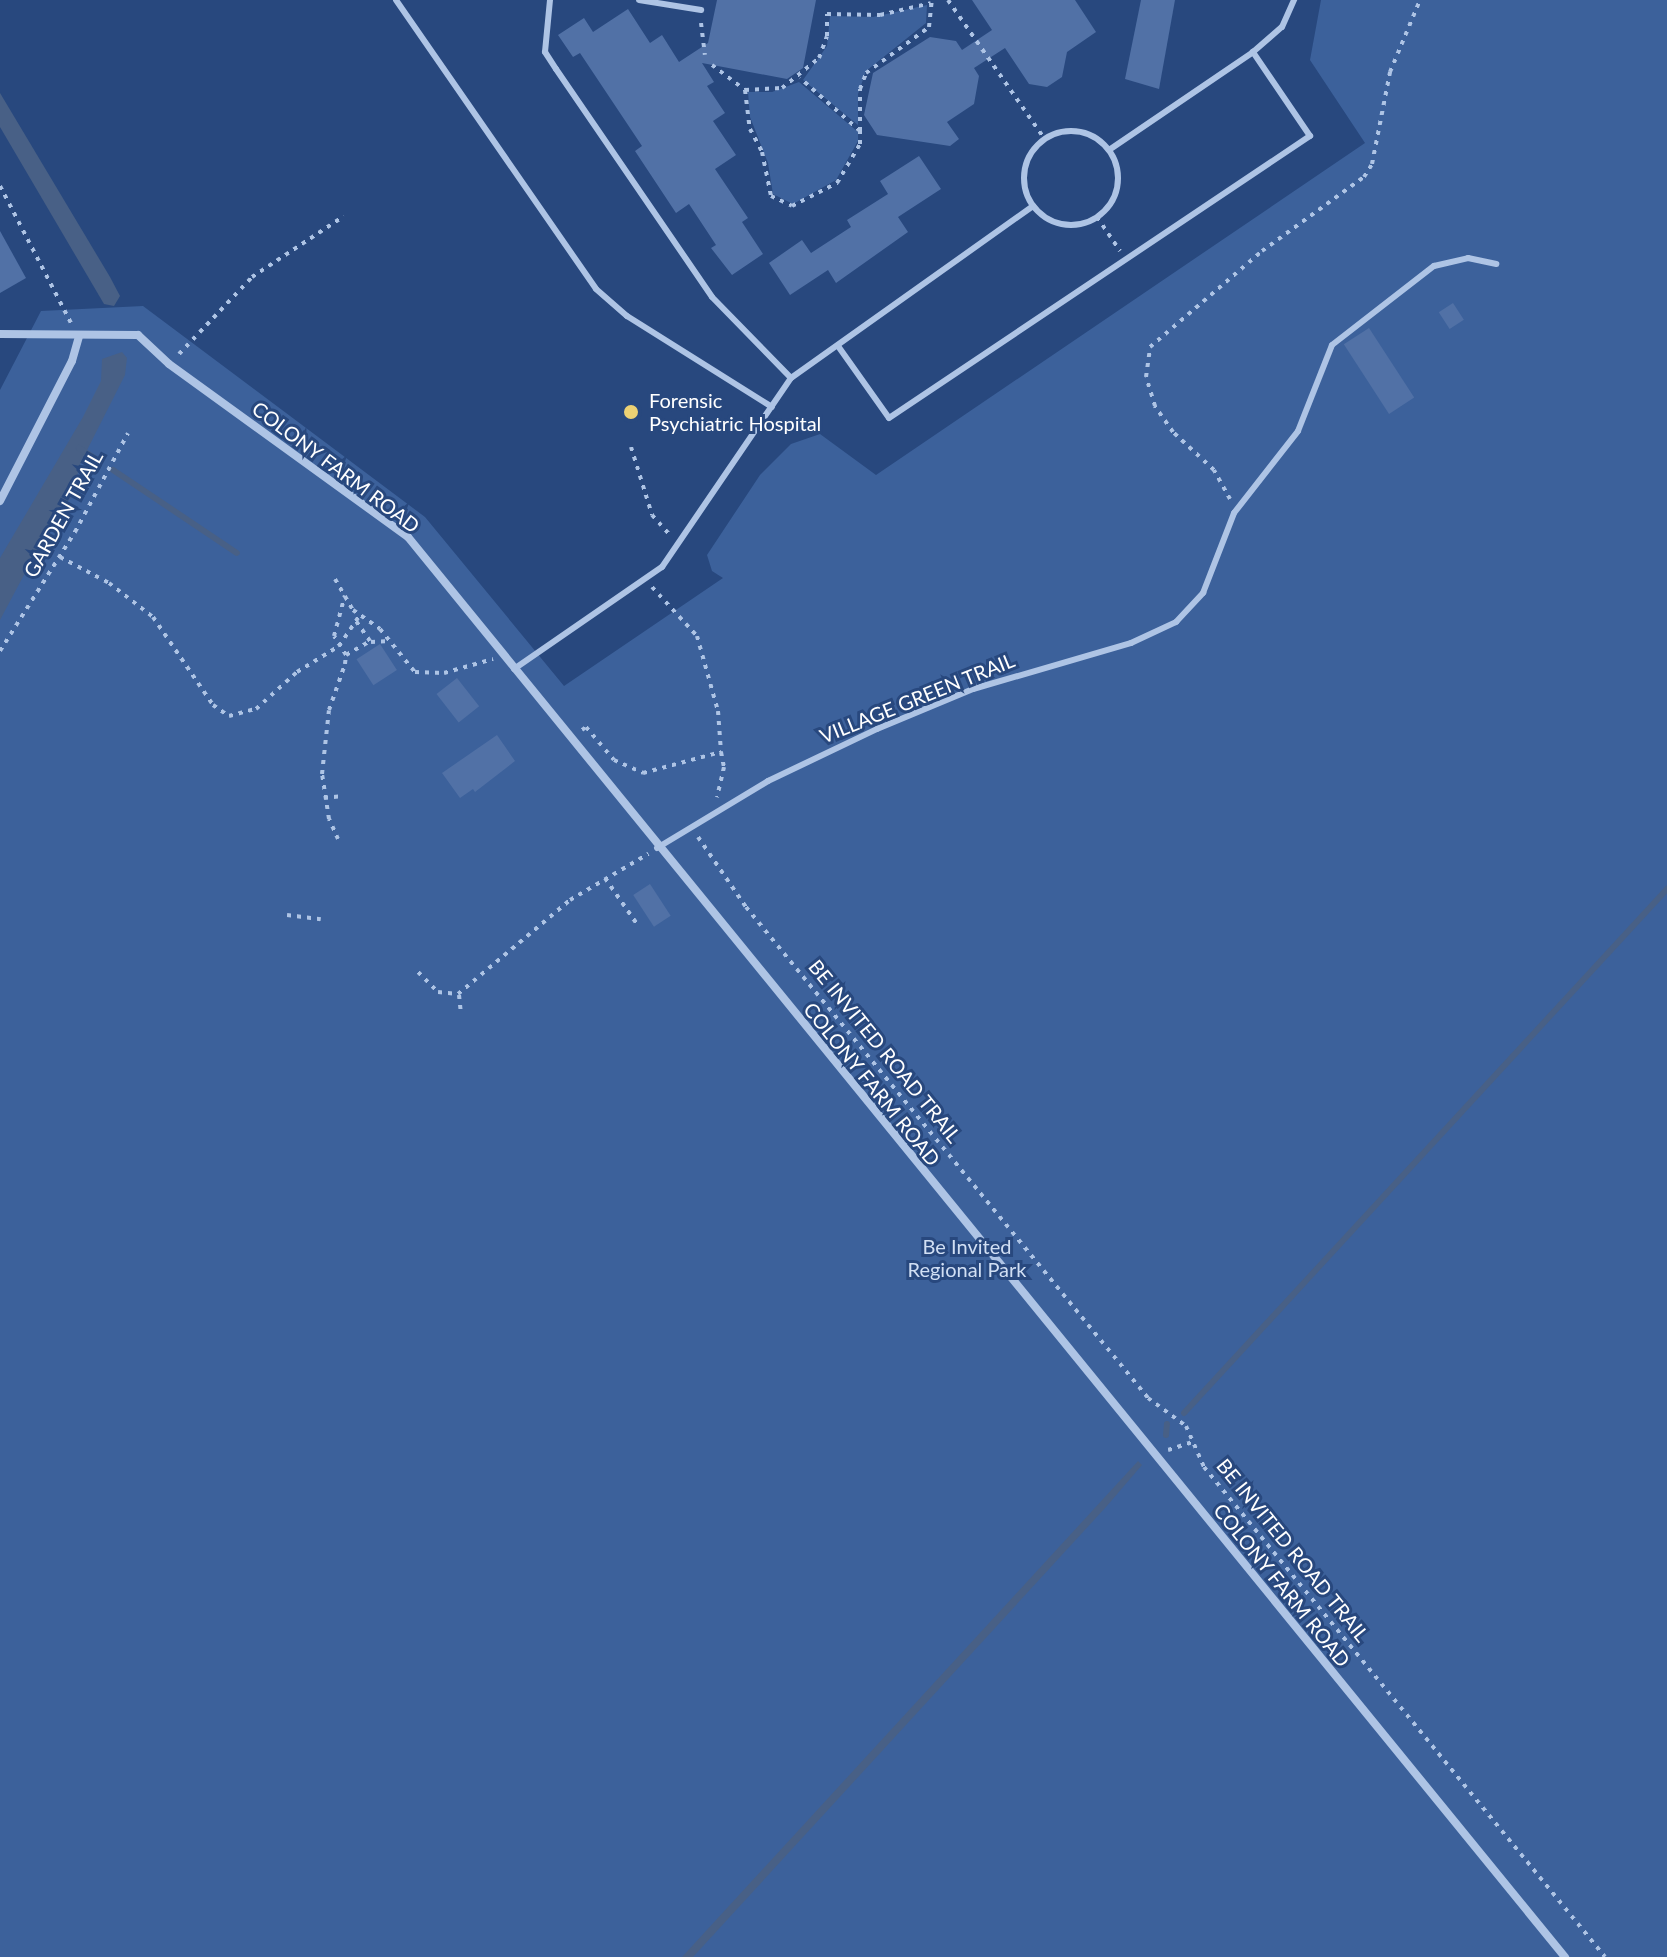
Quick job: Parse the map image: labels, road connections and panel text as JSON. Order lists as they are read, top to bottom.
{
  "streets": {
    "street": ["COLONY FARM ROAD"],
    "lane": ["VILLAGE GREEN TRAIL"],
    "path": ["GARDEN TRAIL", "BE INVITED ROAD TRAIL"]
  },
  "crossings": [
    ["COLONY FARM ROAD", "VILLAGE GREEN TRAIL"],
    ["VILLAGE GREEN TRAIL", "BE INVITED ROAD TRAIL"]
  ],
  "parks": ["Be Invited Regional Park"],
  "places": ["Forensic Psychiatric Hospital"]
}
